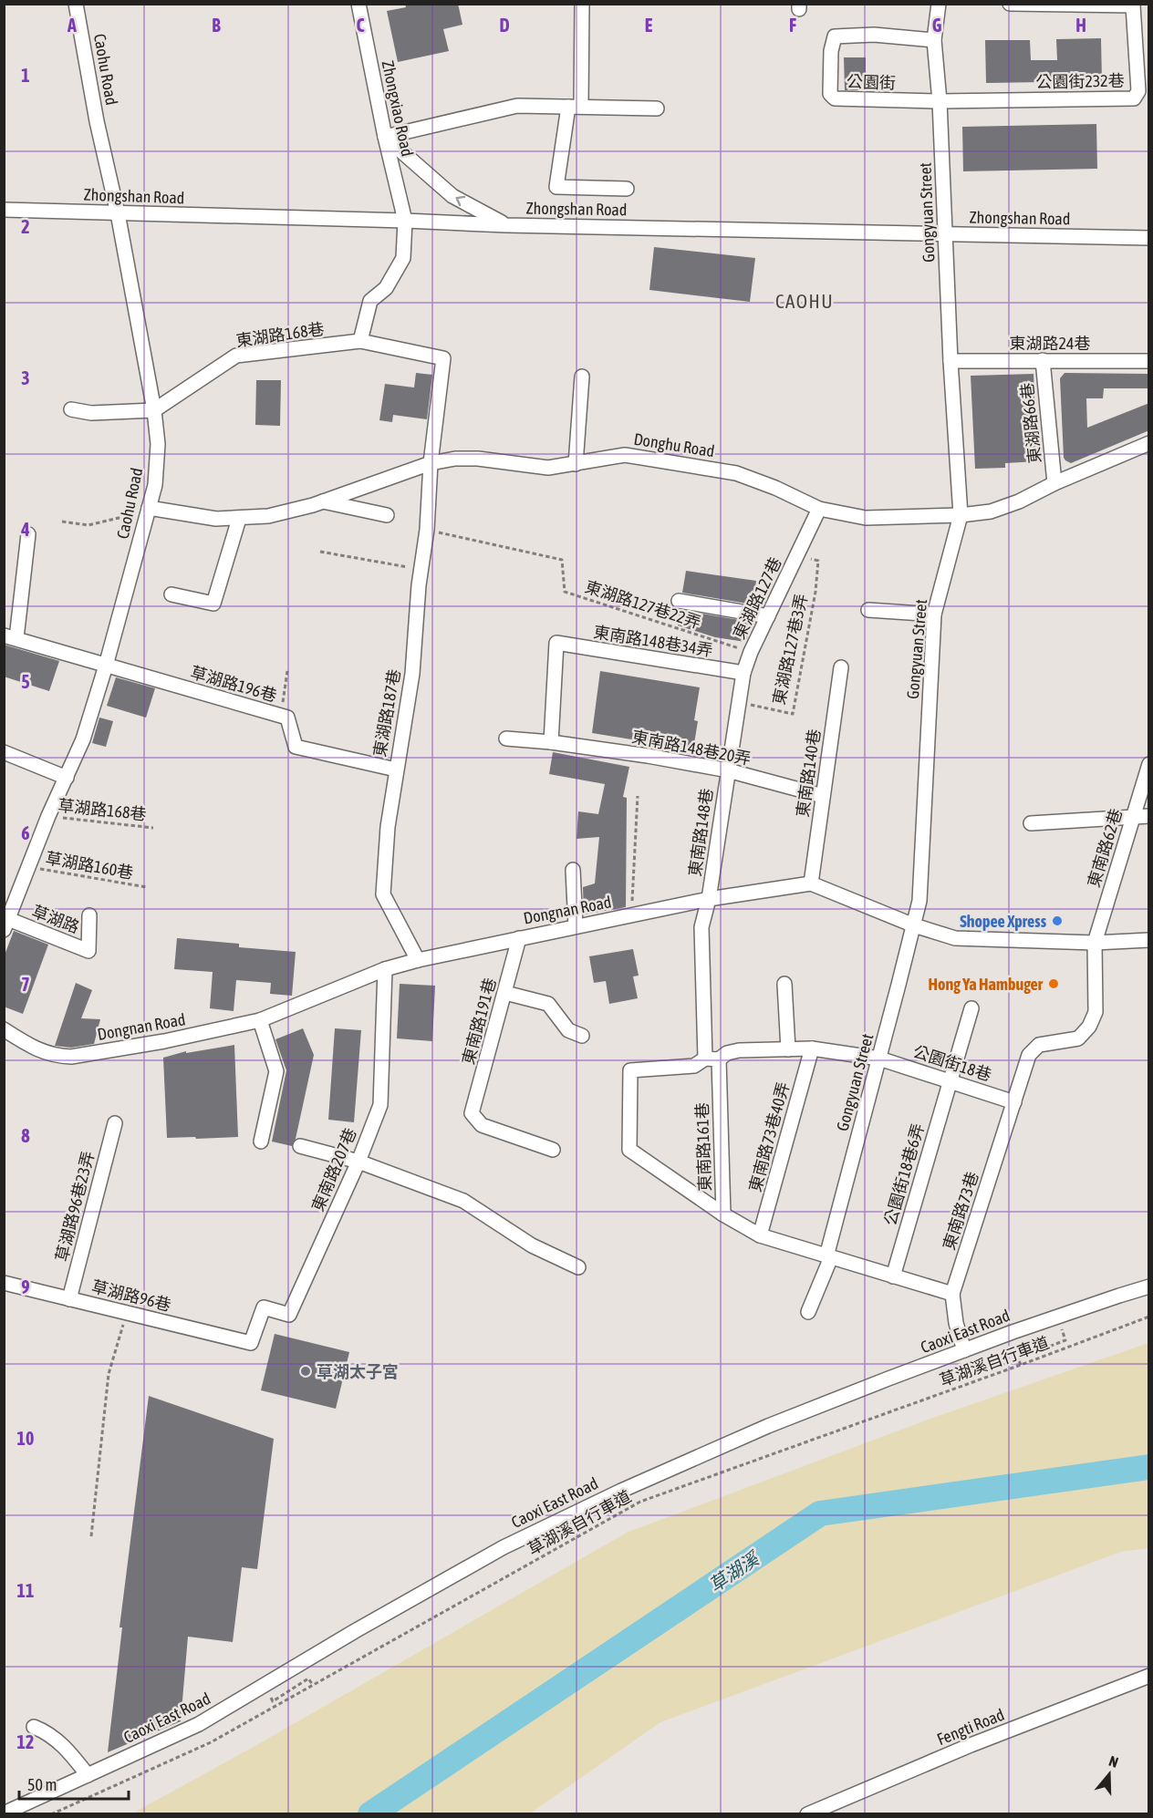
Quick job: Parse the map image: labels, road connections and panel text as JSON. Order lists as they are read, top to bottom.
{
  "streets": {
    "street": [
      "Caohu Road",
      "公園街232巷",
      "公園街",
      "Zhongxiao Road",
      "Zhongshan Road",
      "Gongyuan Street",
      "東湖路168巷",
      "東湖路24巷",
      "東湖路66巷",
      "Donghu Road",
      "東湖路127巷",
      "東南路148巷34弄",
      "草湖路196巷",
      "東湖路187巷",
      "東南路148巷20弄",
      "東南路140巷",
      "東南路148巷",
      "東南路62巷",
      "Dongnan Road",
      "草湖路",
      "東南路191巷",
      "公園街18巷",
      "東南路73巷40弄",
      "東南路161巷",
      "東南路207巷",
      "公園街18巷6弄",
      "草湖路96巷23弄",
      "東南路73巷",
      "草湖路96巷",
      "Caoxi East Road",
      "Fengti Road"
    ],
    "path": [
      "東湖路127巷22弄",
      "東湖路127巷3弄",
      "草湖路168巷",
      "草湖路160巷",
      "草湖溪自行車道"
    ]
  },
  "crossings": [
    ["Caohu Road", "Zhongshan Road"],
    ["Caohu Road", "東湖路168巷"],
    ["Caohu Road", "Donghu Road"],
    ["Caohu Road", "草湖路196巷"],
    ["Caohu Road", "草湖路168巷"],
    ["Caohu Road", "草湖路160巷"],
    ["Caohu Road", "草湖路"],
    ["公園街232巷", "公園街"],
    ["公園街232巷", "Gongyuan Street"],
    ["公園街", "Gongyuan Street"],
    ["Zhongxiao Road", "Zhongshan Road"],
    ["Zhongshan Road", "Gongyuan Street"],
    ["Gongyuan Street", "東湖路24巷"],
    ["Gongyuan Street", "Donghu Road"],
    ["Gongyuan Street", "公園街18巷"],
    ["東湖路168巷", "Donghu Road"],
    ["東湖路168巷", "東湖路187巷"],
    ["東湖路24巷", "東湖路66巷"],
    ["東湖路66巷", "Donghu Road"],
    ["Donghu Road", "東湖路127巷"],
    ["Donghu Road", "東湖路187巷"],
    ["東湖路127巷", "東湖路127巷22弄"],
    ["東湖路127巷", "東南路148巷34弄"],
    ["東湖路127巷", "東湖路127巷3弄"],
    ["東湖路127巷", "東南路148巷20弄"],
    ["東湖路127巷", "東南路148巷"],
    ["東湖路127巷22弄", "東湖路187巷"],
    ["東南路148巷34弄", "東南路148巷20弄"],
    ["草湖路196巷", "東湖路187巷"],
    ["東湖路187巷", "Dongnan Road"],
    ["東南路148巷20弄", "東南路140巷"],
    ["東南路148巷20弄", "東南路148巷"],
    ["東南路140巷", "Dongnan Road"],
    ["東南路148巷", "Dongnan Road"],
    ["東南路148巷", "東南路161巷"],
    ["東南路62巷", "東南路73巷"],
    ["Dongnan Road", "東南路191巷"],
    ["Dongnan Road", "東南路161巷"],
    ["Dongnan Road", "東南路207巷"],
    ["公園街18巷", "東南路73巷40弄"],
    ["公園街18巷", "東南路161巷"],
    ["公園街18巷", "公園街18巷6弄"],
    ["公園街18巷", "東南路73巷"],
    ["東南路207巷", "草湖路96巷"],
    ["草湖路96巷23弄", "草湖路96巷"]
  ],
  "districts": ["CAOHU"],
  "water": ["草湖溪"],
  "places": ["Shopee Xpress", "Hong Ya Hambuger", "草湖太子宮"],
  "scale_bar": "50 m",
  "north": "top",
  "grid": {
    "columns": [
      "A",
      "B",
      "C",
      "D",
      "E",
      "F",
      "G",
      "H"
    ],
    "rows": [
      "1",
      "2",
      "3",
      "4",
      "5",
      "6",
      "7",
      "8",
      "9",
      "10",
      "11",
      "12"
    ]
  }
}
